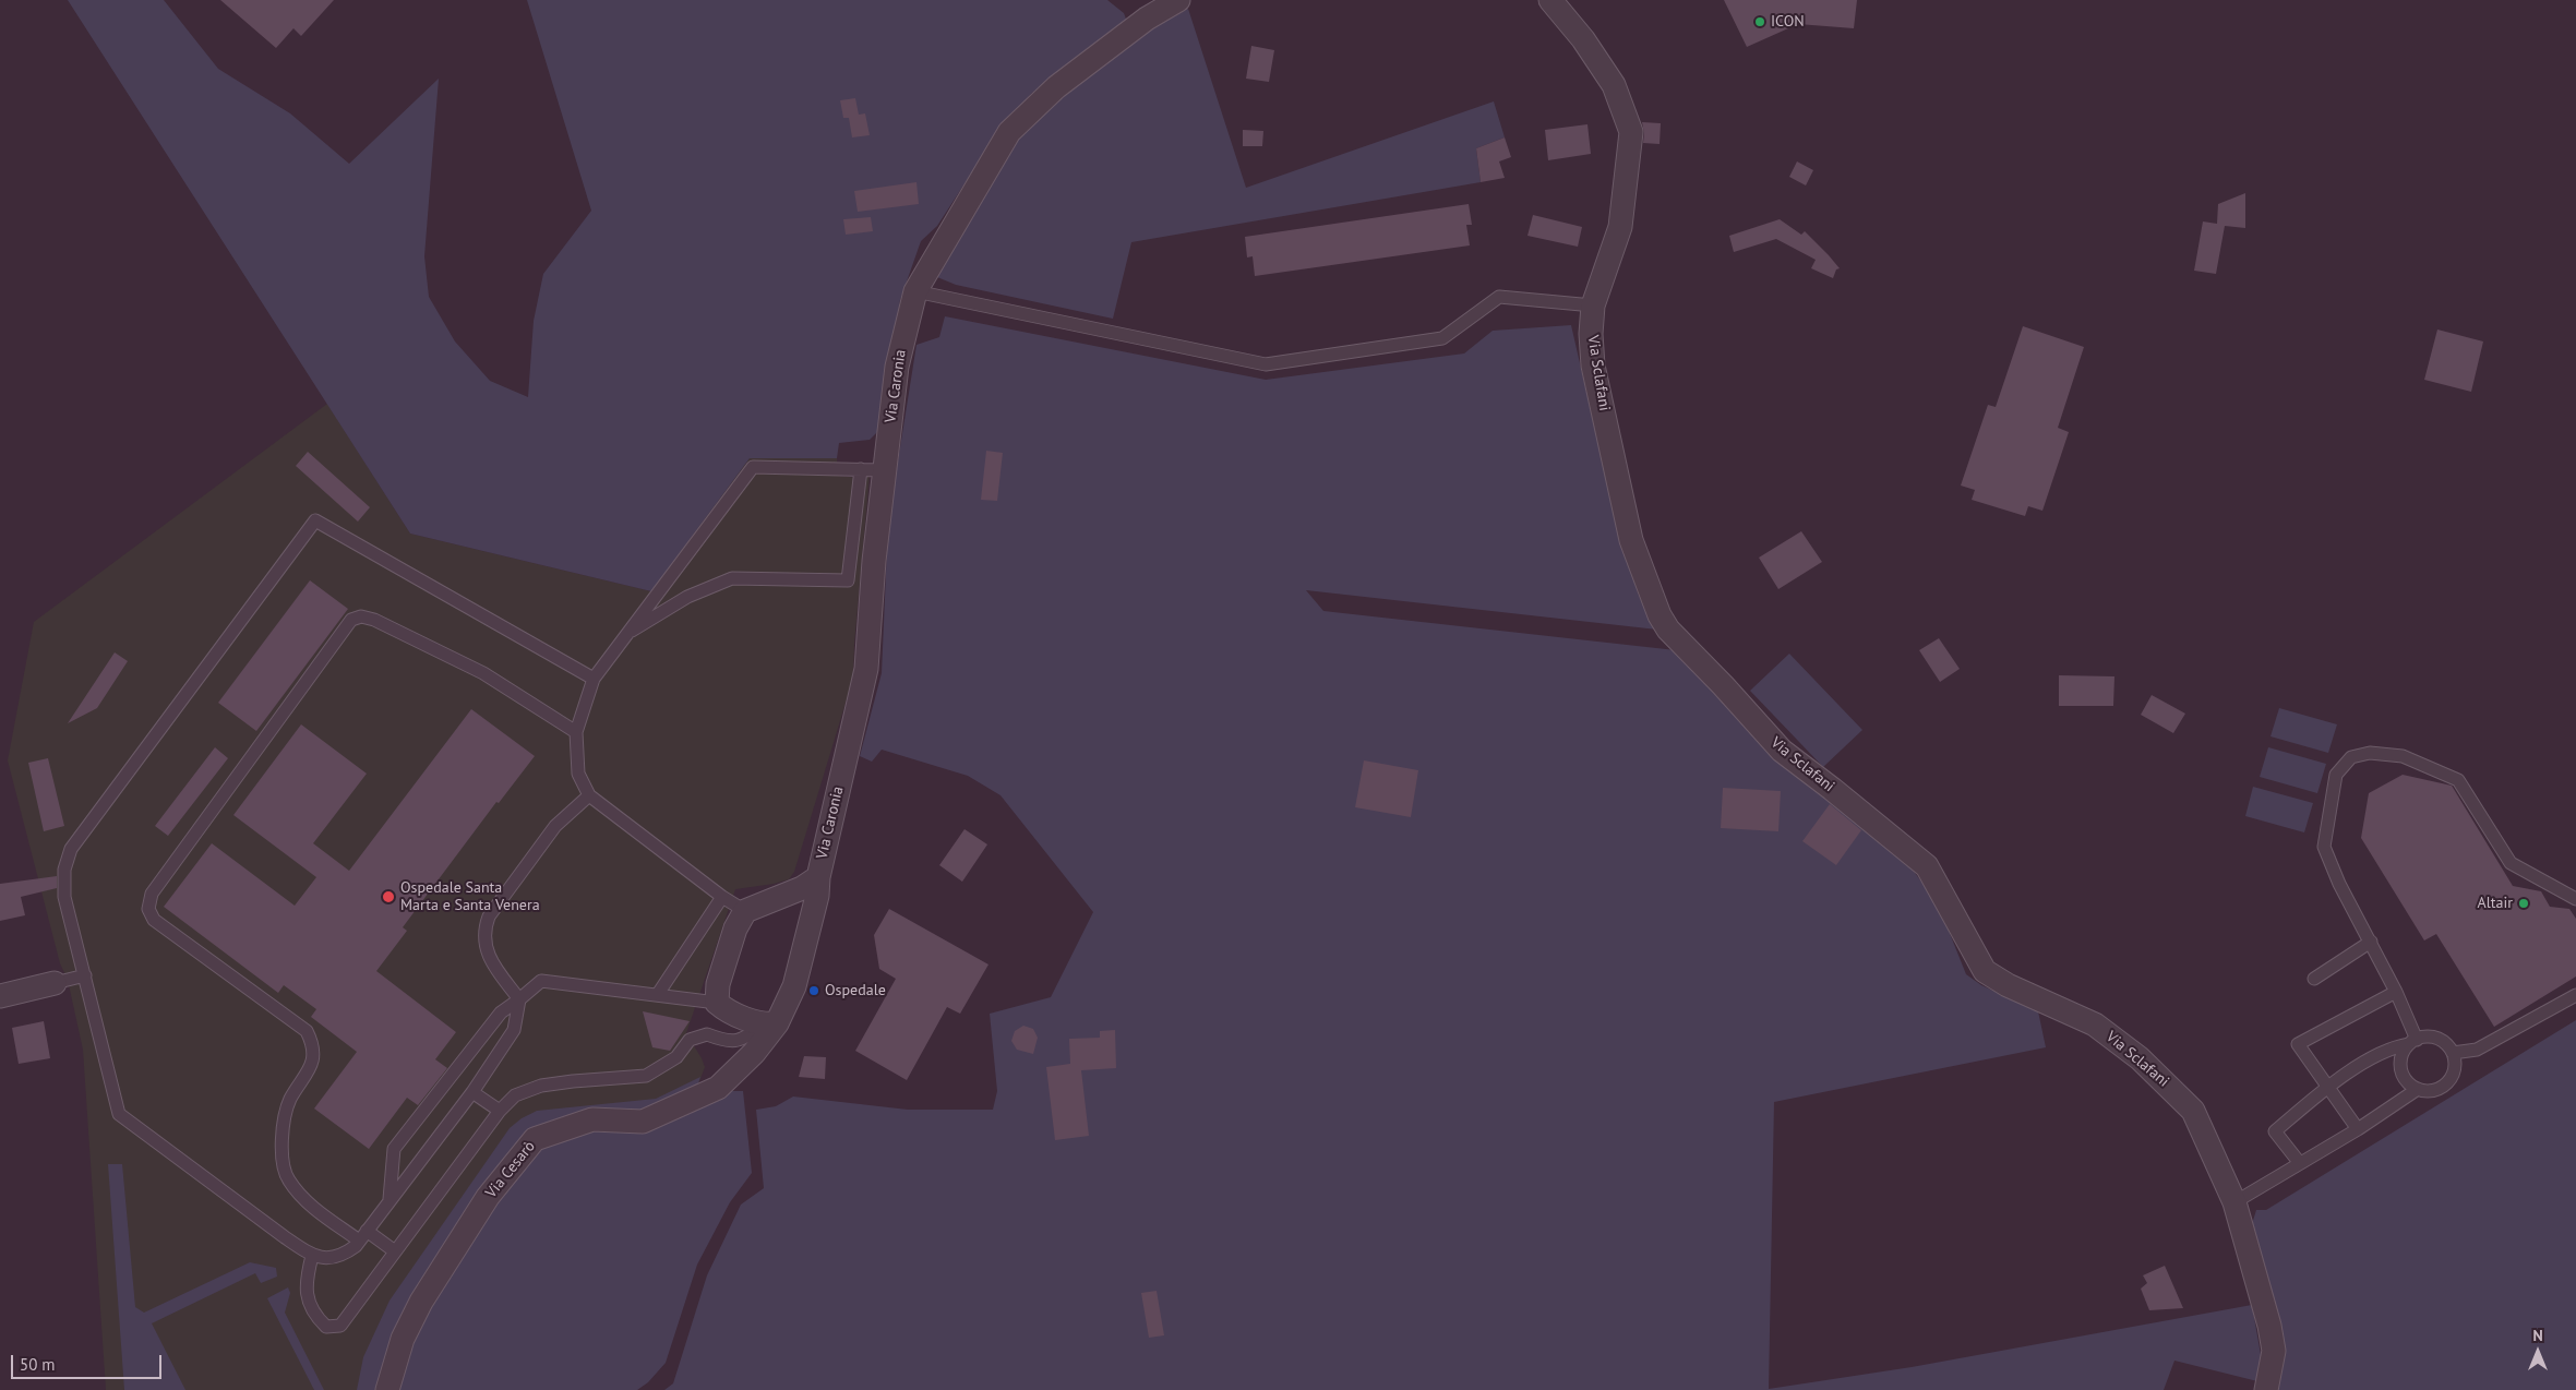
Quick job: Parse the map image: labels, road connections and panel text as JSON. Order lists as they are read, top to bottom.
{
  "streets": {
    "street": ["Via Sclafani", "Via Caronia", "Via Cesarò"]
  },
  "crossings": [
    ["Via Caronia", "Via Cesarò"]
  ],
  "places": [
    "ICON",
    "Ospedale Santa Marta e Santa Venera",
    "Altair",
    "Ospedale"
  ],
  "scale_bar": "50 m",
  "north": "top"
}
